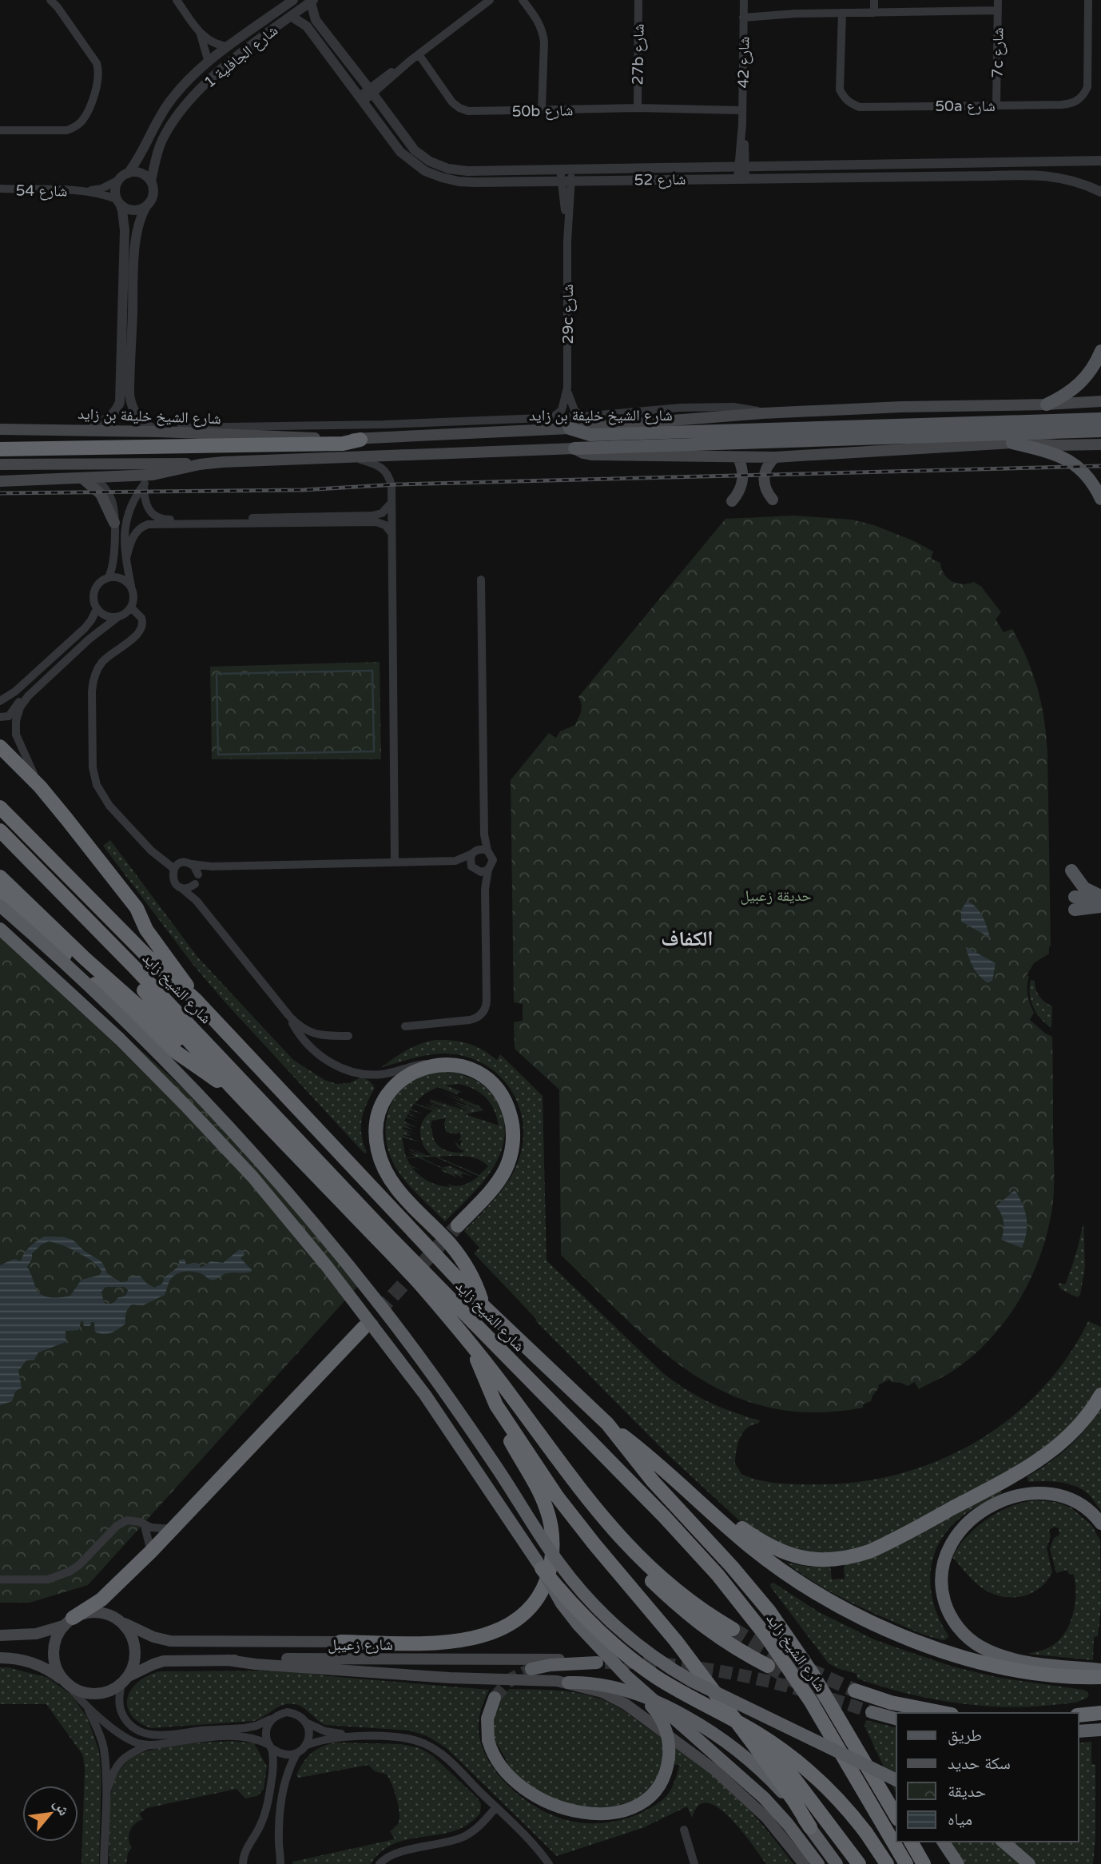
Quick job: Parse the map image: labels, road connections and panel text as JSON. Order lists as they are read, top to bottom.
{
  "streets": {
    "highway": ["شارع الشيخ زايد"],
    "main road": ["شارع الشيخ خليفة بن زايد", "شارع زعيبل"],
    "street": [
      "7c شارع",
      "27b شارع",
      "شارع الجافلية 1",
      "شارع 42",
      "50a شارع",
      "50b شارع",
      "شارع 52",
      "شارع 54",
      "29c شارع"
    ]
  },
  "crossings": [
    ["7c شارع", "50a شارع"],
    ["27b شارع", "50b شارع"],
    ["شارع الجافلية 1", "شارع 52"],
    ["شارع الجافلية 1", "شارع 54"],
    ["شارع 42", "50b شارع"],
    ["شارع 42", "شارع 52"],
    ["شارع 52", "29c شارع"]
  ],
  "districts": ["الكفاف"],
  "parks": ["حديقة زعبيل"],
  "legend": [
    "طريق",
    "سكة حديد",
    "حديقة",
    "مياه"
  ],
  "north": "top right"
}
